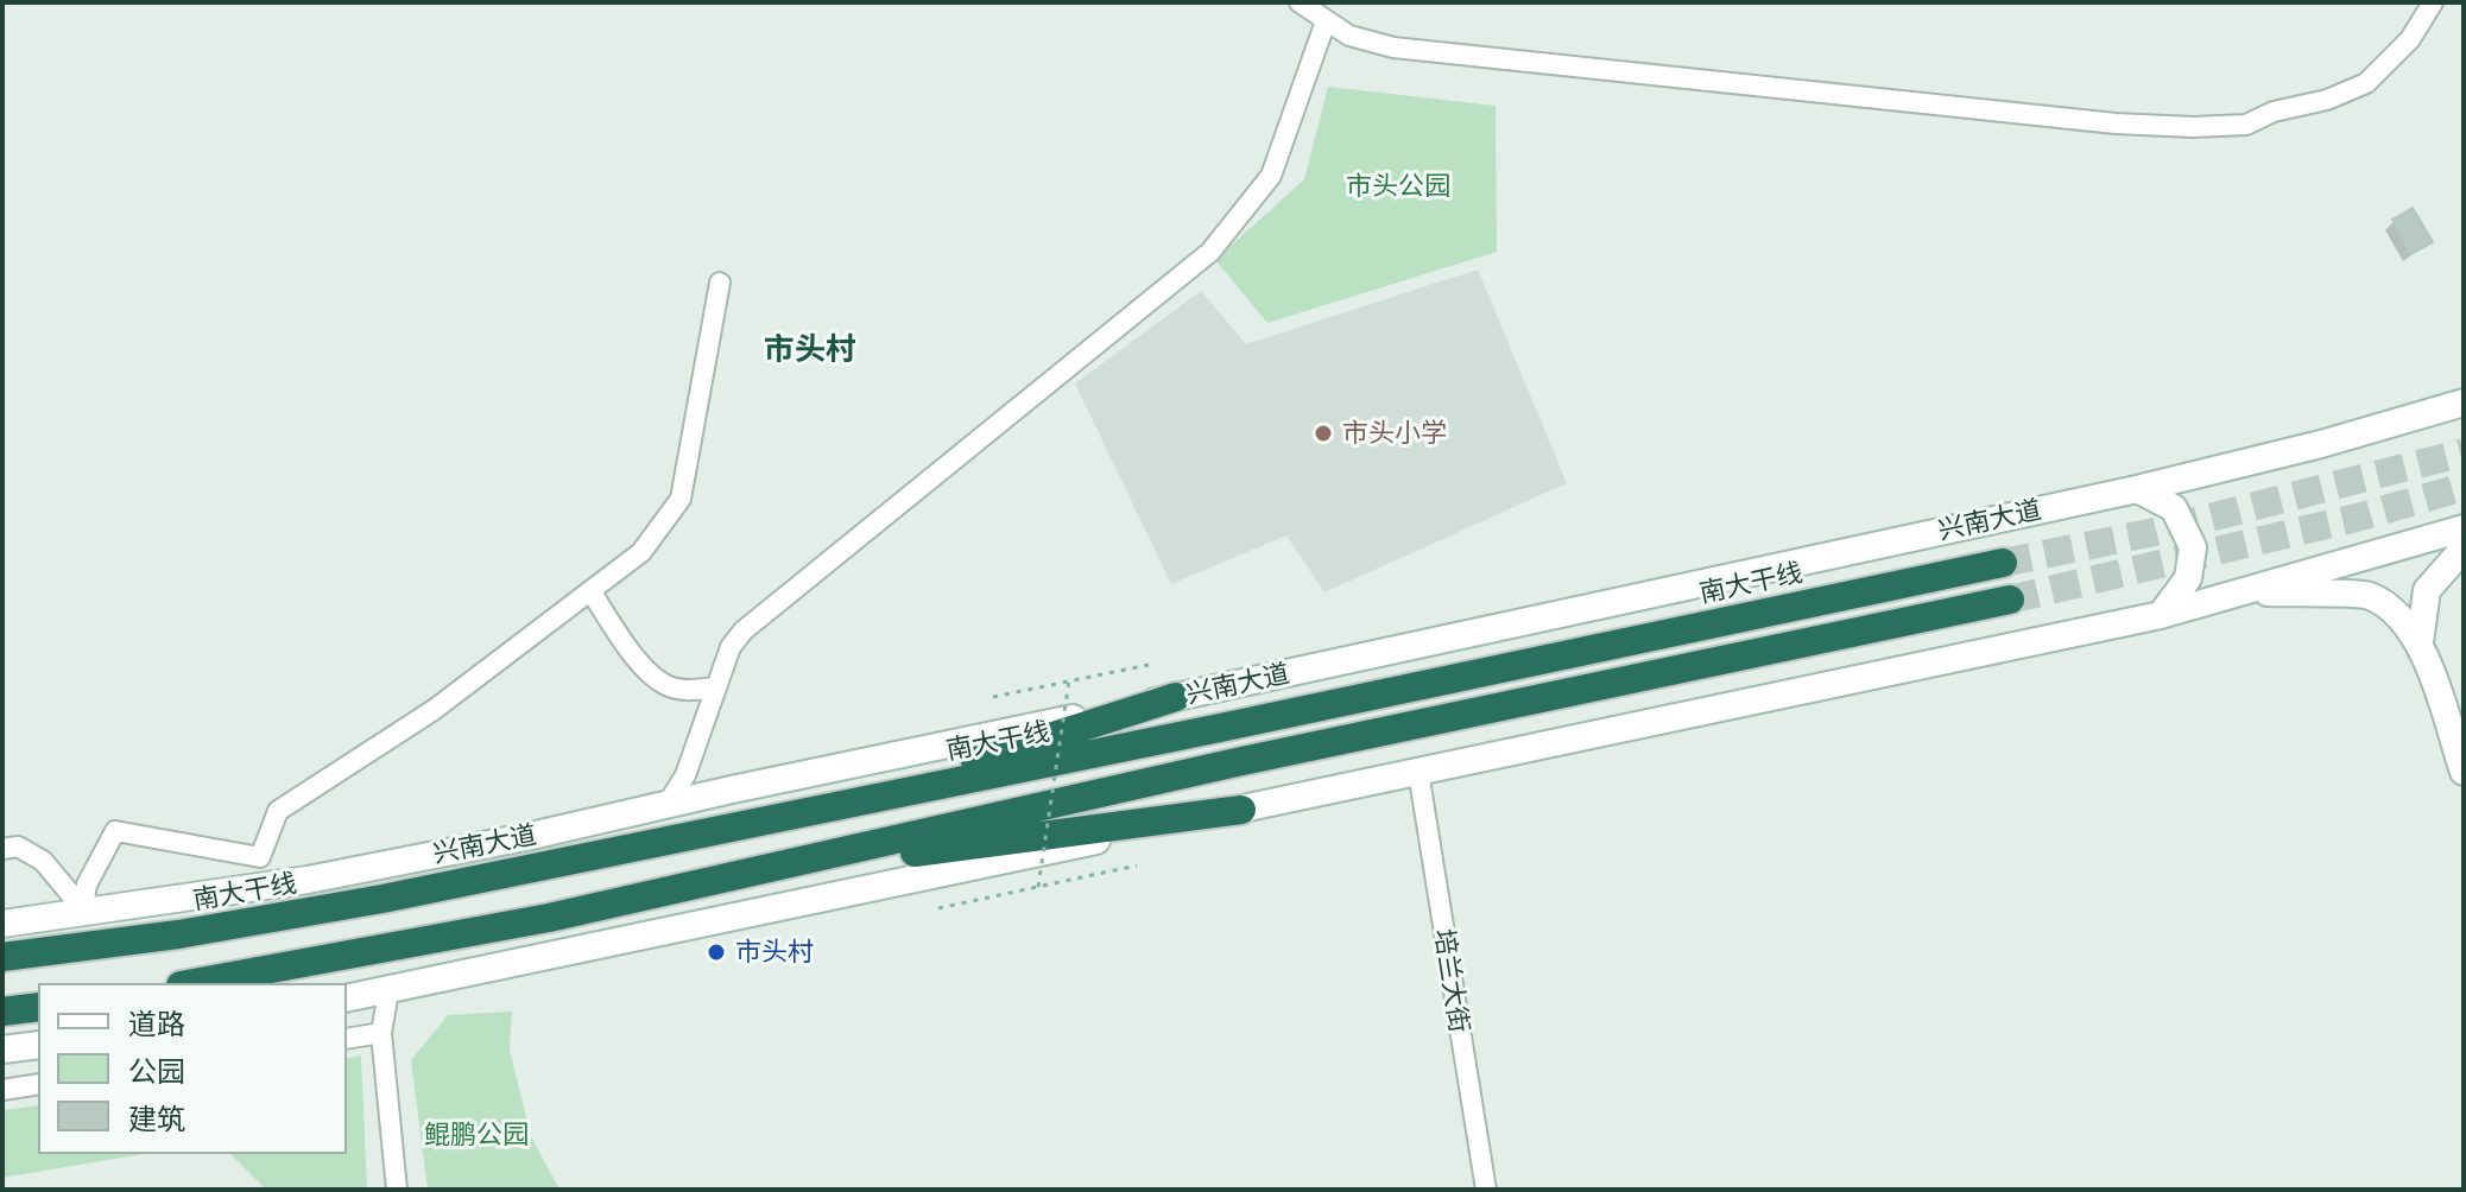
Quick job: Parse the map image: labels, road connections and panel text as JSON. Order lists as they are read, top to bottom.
{
  "streets": {
    "highway": ["南大干线"],
    "main road": ["兴南大道"],
    "street": ["培兰大街"]
  },
  "districts": ["市头村"],
  "parks": ["市头公园", "鲲鹏公园"],
  "places": ["市头小学", "市头村"],
  "legend": ["道路", "公园", "建筑"]
}
